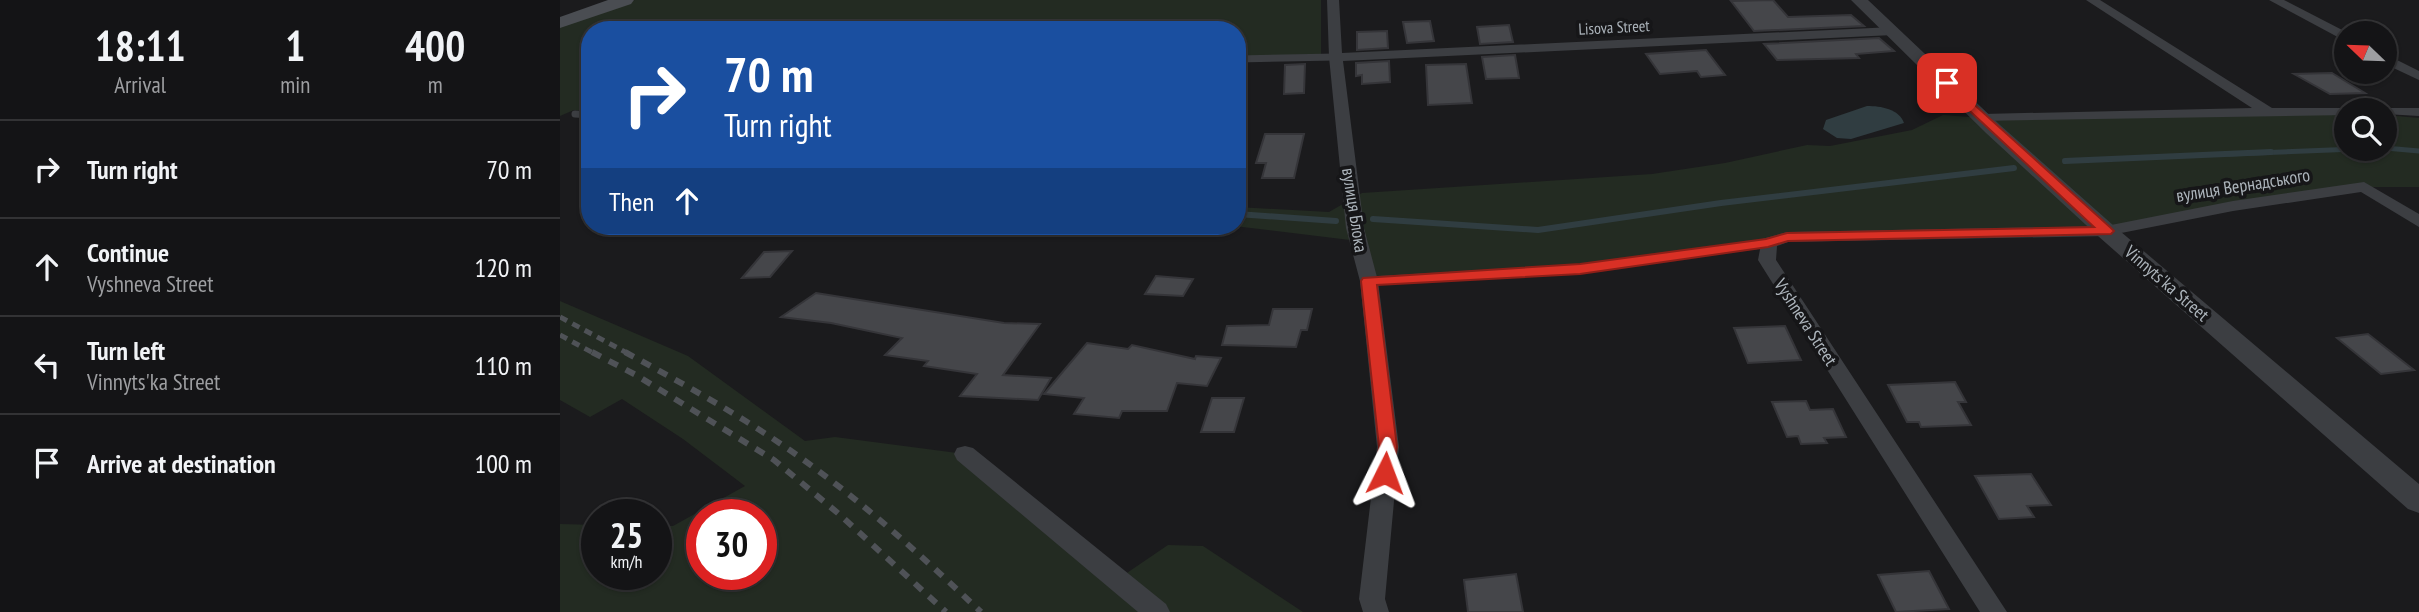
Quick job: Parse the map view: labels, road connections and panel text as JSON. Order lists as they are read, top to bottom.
{
  "streets": {
    "street": [
      "Lisova Street",
      "вулиця Вернадського",
      "вулиця Блока",
      "Vinnyts'ka Street",
      "Vyshneva Street"
    ]
  },
  "crossings": [
    ["Lisova Street", "вулиця Блока"],
    ["Lisova Street", "Vinnyts'ka Street"],
    ["вулиця Вернадського", "Vinnyts'ka Street"]
  ],
  "north": "top left",
  "page": {
    "eta": [
      "18:11",
      "Arrival",
      "1",
      "min",
      "400",
      "m"
    ],
    "turn": ["70 m", "Turn right"],
    "list": [
      {
        "name": "Turn right",
        "value": "70 m"
      },
      {
        "name": "Continue",
        "note": "Vyshneva Street",
        "value": "120 m"
      },
      {
        "name": "Turn left",
        "note": "Vinnyts'ka Street",
        "value": "110 m"
      },
      {
        "name": "Arrive at destination",
        "value": "100 m"
      }
    ],
    "then": "Then",
    "speed": "25 km/h",
    "limit": "30"
  }
}
